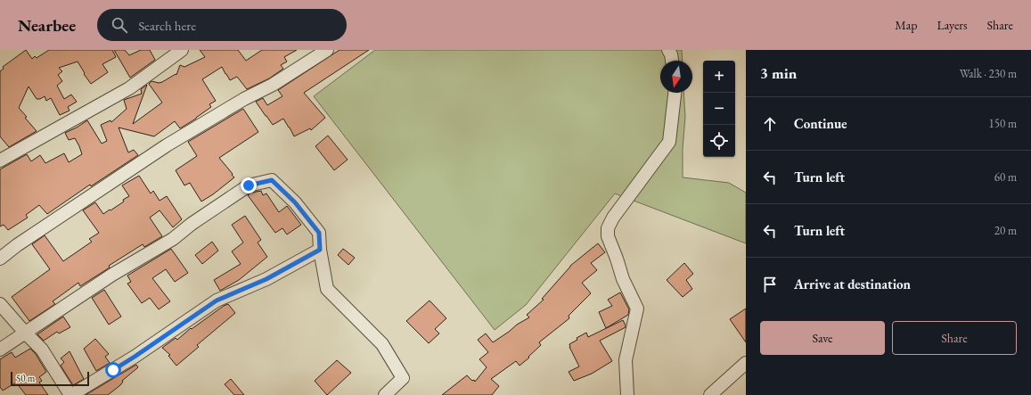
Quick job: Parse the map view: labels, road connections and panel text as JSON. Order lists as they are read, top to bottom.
{
  "scale_bar": "50 m",
  "north": "bottom",
  "page": {
    "header": "Nearbee",
    "search": "Search here",
    "nav": ["Map", "Layers", "Share"],
    "heading": ["3 min", "Walk · 230 m"],
    "map_buttons": ["+", "−"],
    "list": [
      ["Continue", "150 m"],
      ["Turn left", "60 m"],
      ["Turn left", "20 m"],
      "Arrive at destination"
    ],
    "buttons": ["Save", "Share"],
    "scale": "50 m"
  }
}
